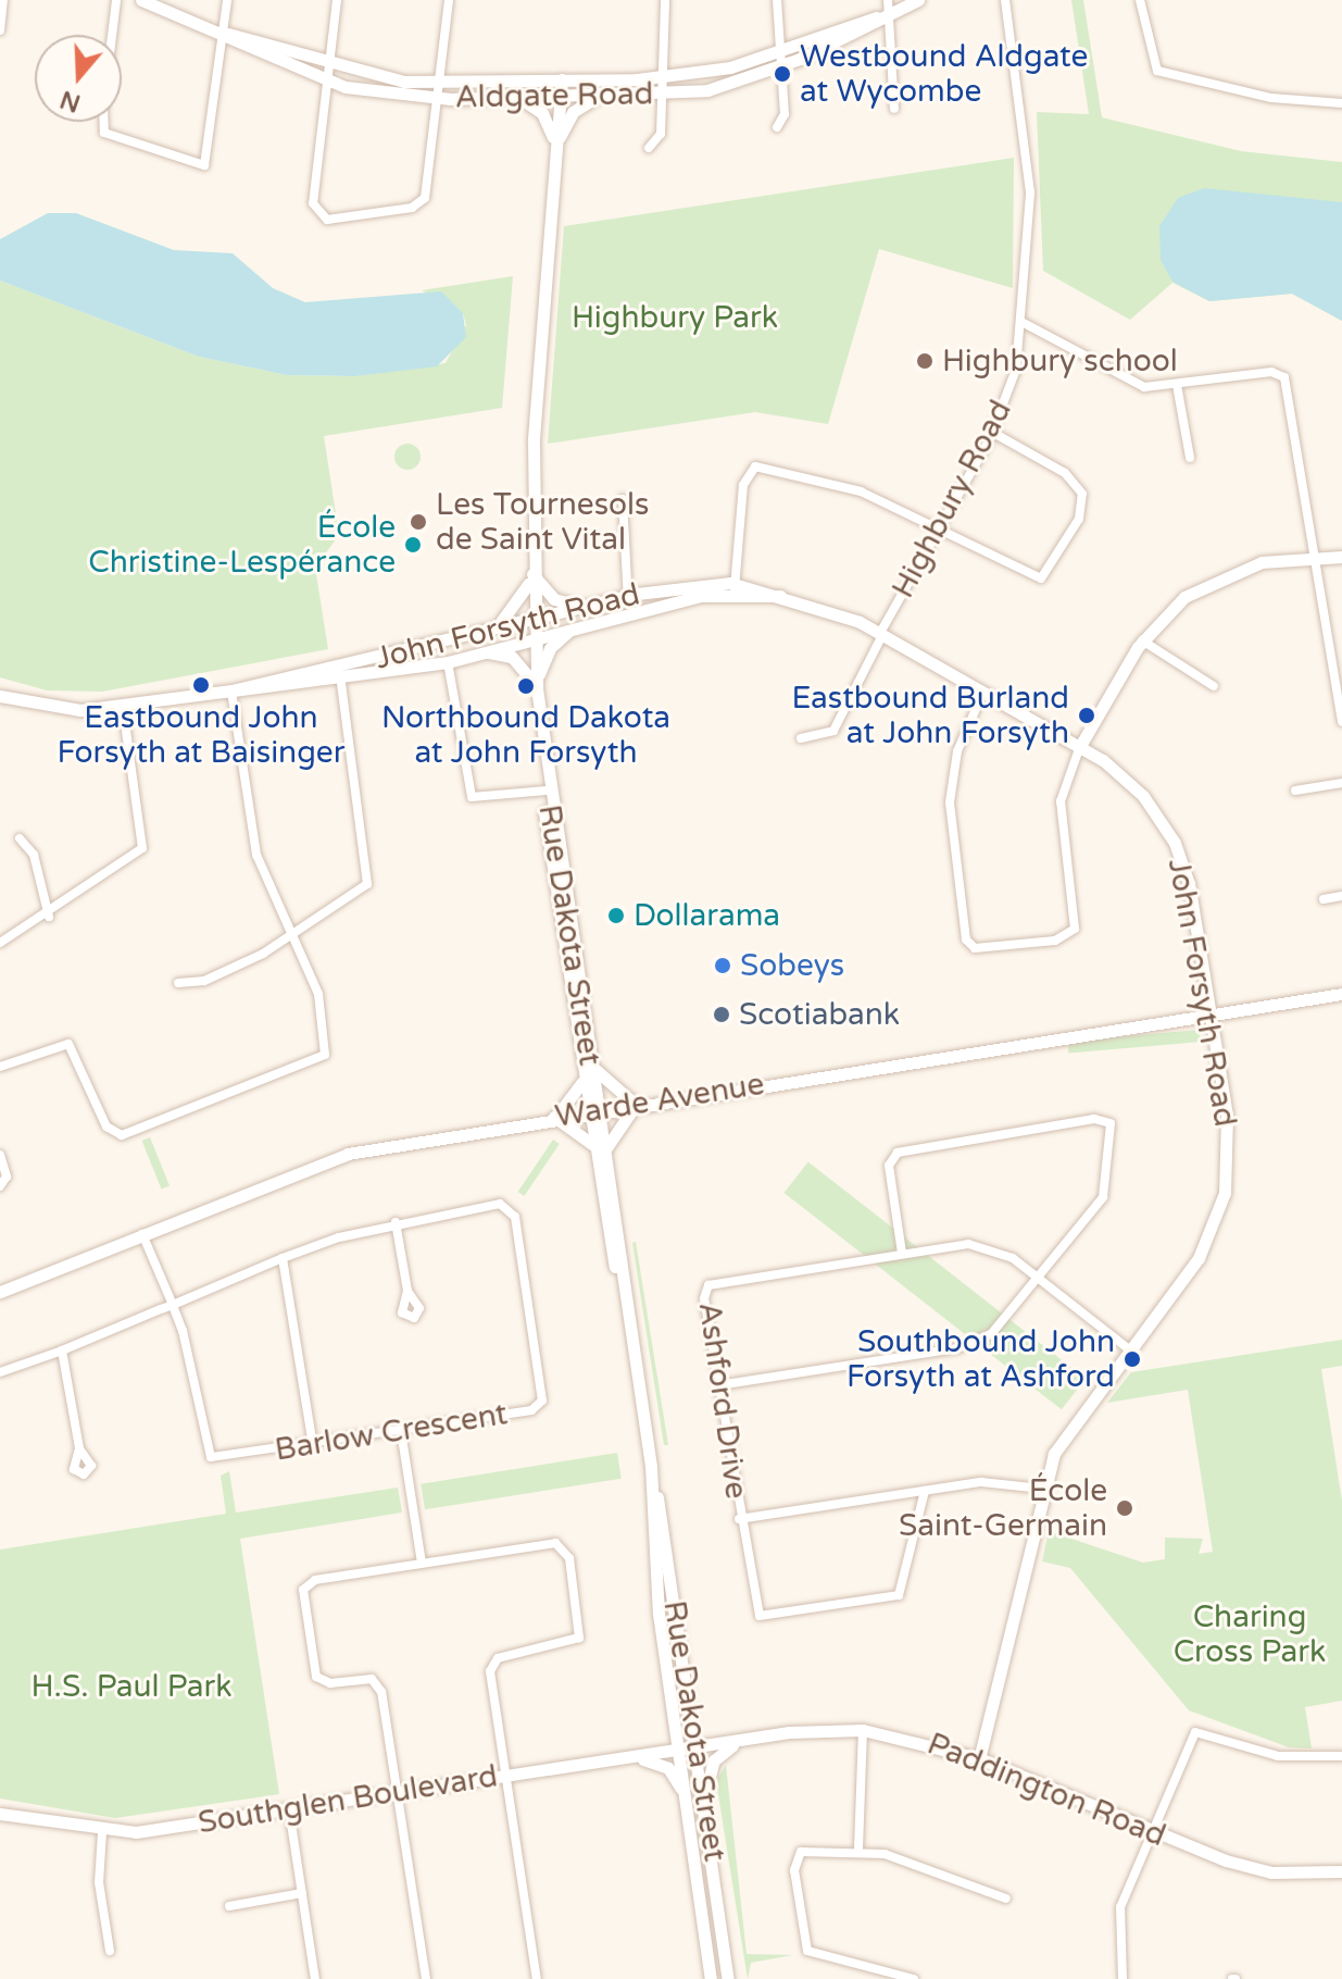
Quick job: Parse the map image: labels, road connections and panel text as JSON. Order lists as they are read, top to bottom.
{
  "streets": {
    "street": [
      "Aldgate Road",
      "Highbury Road",
      "John Forsyth Road",
      "Rue Dakota Street",
      "Warde Avenue",
      "Ashford Drive",
      "Barlow Crescent",
      "Paddington Road",
      "Southglen Boulevard"
    ]
  },
  "crossings": [
    ["Highbury Road", "John Forsyth Road"],
    ["John Forsyth Road", "Rue Dakota Street"],
    ["John Forsyth Road", "Warde Avenue"],
    ["John Forsyth Road", "Ashford Drive"],
    ["John Forsyth Road", "Paddington Road"],
    ["Rue Dakota Street", "Warde Avenue"],
    ["Rue Dakota Street", "Paddington Road"],
    ["Rue Dakota Street", "Southglen Boulevard"],
    ["Warde Avenue", "Barlow Crescent"],
    ["Paddington Road", "Southglen Boulevard"]
  ],
  "parks": ["Highbury Park", "Charing Cross Park", "H.S. Paul Park"],
  "places": [
    "Westbound Aldgate at Wycombe",
    "Highbury school",
    "Les Tournesols de Saint Vital",
    "École Christine-Lespérance",
    "Eastbound John Forsyth at Baisinger",
    "Northbound Dakota at John Forsyth",
    "Eastbound Burland at John Forsyth",
    "Dollarama",
    "Sobeys",
    "Scotiabank",
    "Southbound John Forsyth at Ashford",
    "École Saint-Germain"
  ],
  "north": "bottom"
}
